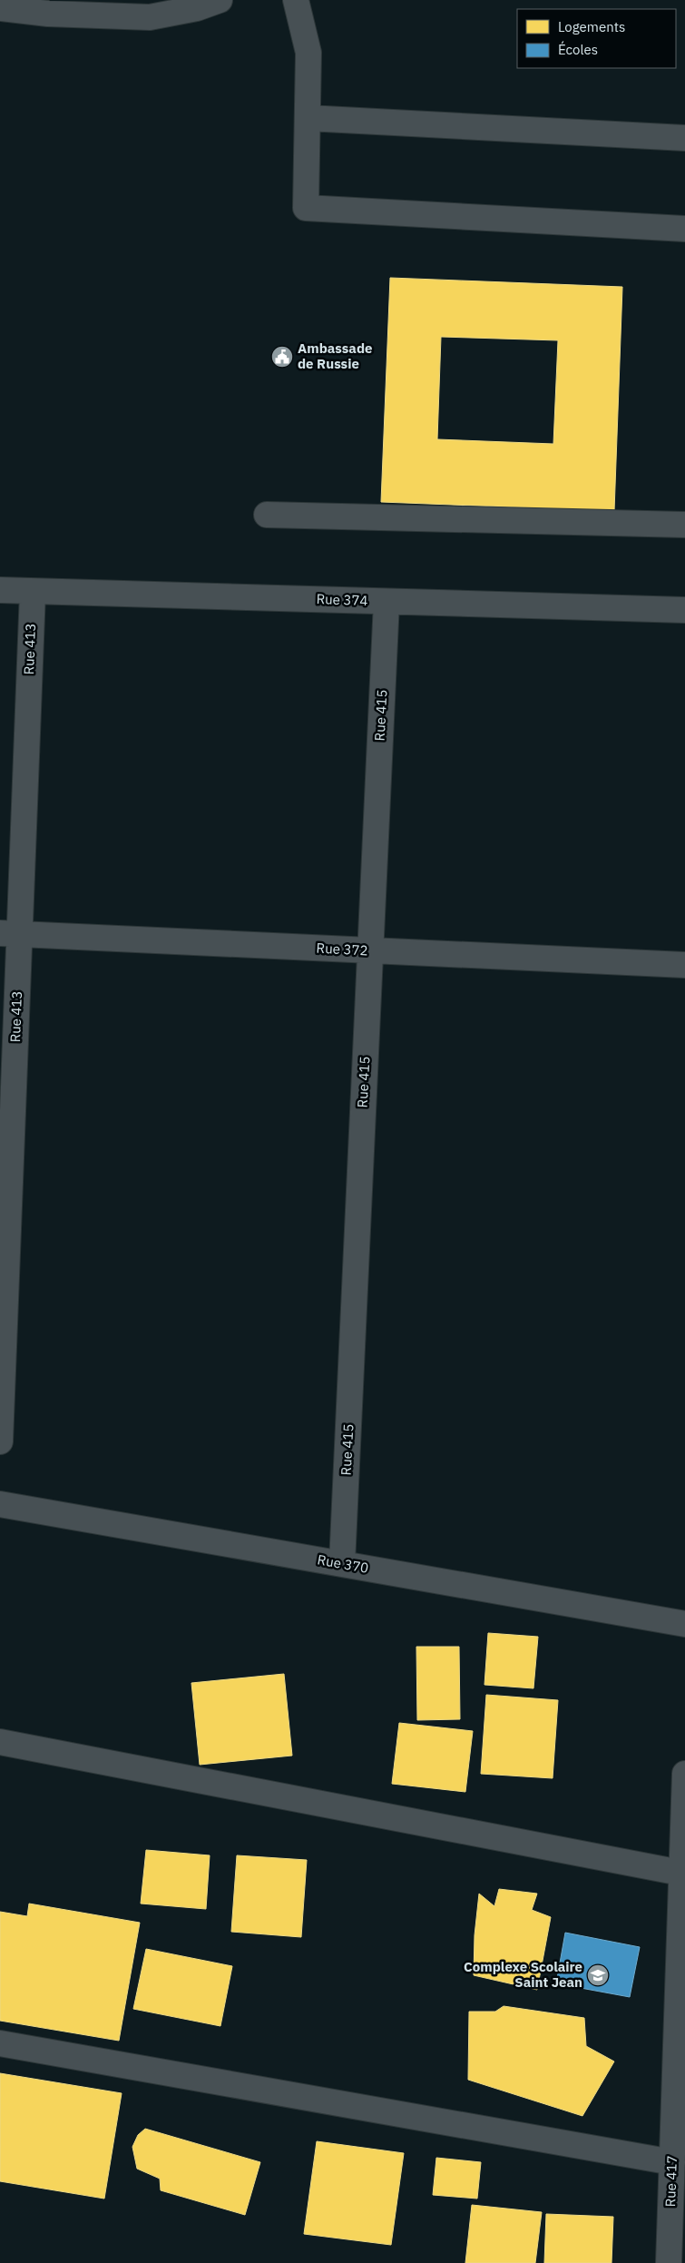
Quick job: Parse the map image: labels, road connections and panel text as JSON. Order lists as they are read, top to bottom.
{
  "streets": {
    "street": [
      "Rue 374",
      "Rue 413",
      "Rue 415",
      "Rue 372",
      "Rue 370",
      "Rue 417"
    ]
  },
  "crossings": [
    ["Rue 374", "Rue 413"],
    ["Rue 374", "Rue 415"],
    ["Rue 413", "Rue 372"],
    ["Rue 415", "Rue 372"],
    ["Rue 415", "Rue 370"]
  ],
  "places": {
    "public building": ["Ambassade de Russie"],
    "school or university": ["Complexe Scolaire Saint Jean"]
  },
  "legend": ["Logements", "Écoles"]
}
